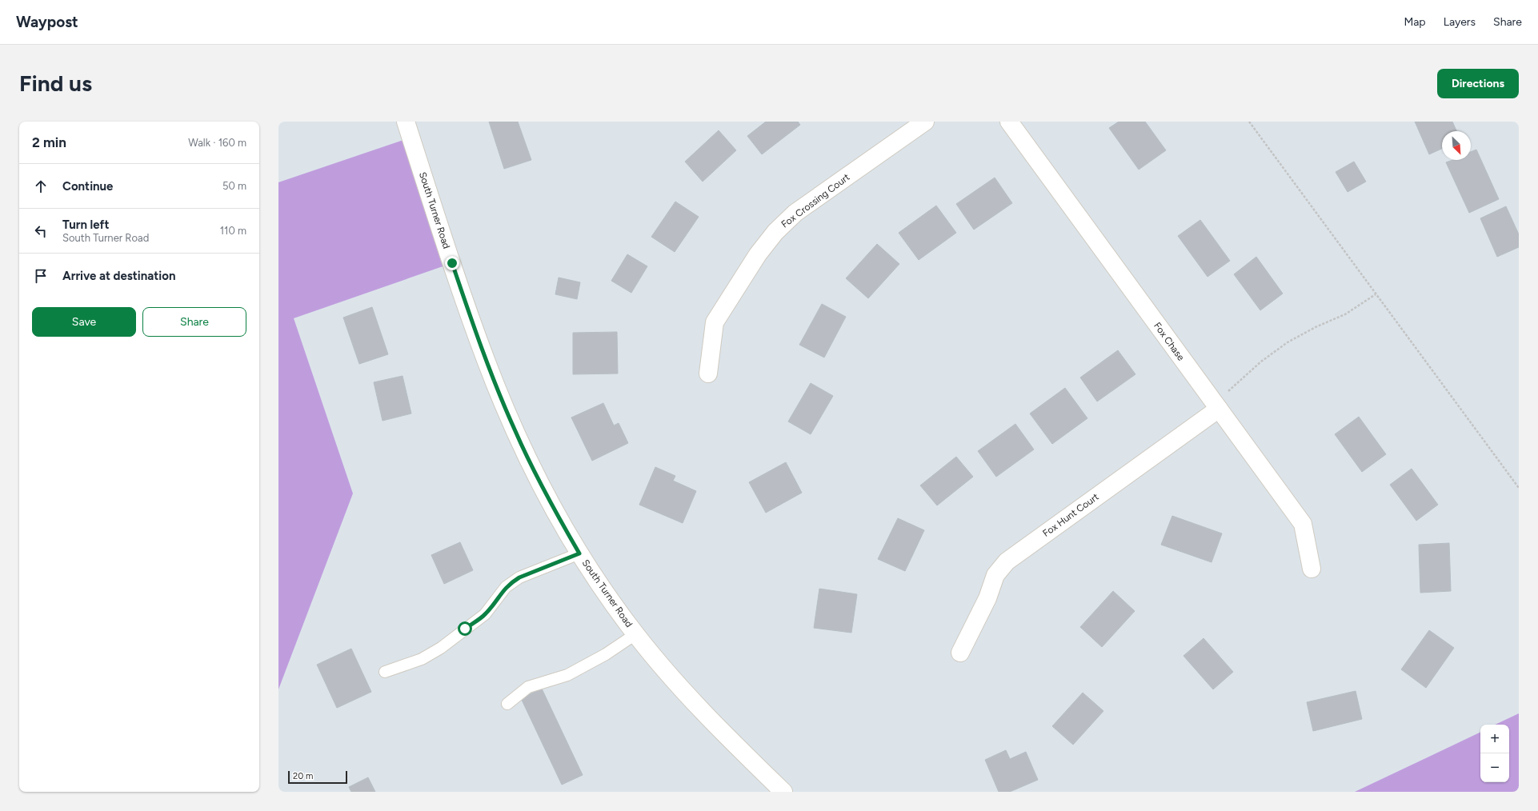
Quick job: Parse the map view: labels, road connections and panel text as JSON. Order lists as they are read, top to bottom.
{
  "streets": {
    "street": [
      "Fox Crossing Court",
      "South Turner Road",
      "Fox Chase",
      "Fox Hunt Court"
    ]
  },
  "crossings": [
    ["Fox Chase", "Fox Hunt Court"]
  ],
  "scale_bar": "20 m",
  "north": "bottom right",
  "page": {
    "header": "Waypost",
    "nav": ["Map", "Layers", "Share"],
    "buttons": [
      "Directions",
      ["Save", "Share"]
    ],
    "title": "Find us",
    "heading": ["2 min", "Walk · 160 m"],
    "list": [
      ["Continue", "50 m"],
      ["Turn left", "South Turner Road", "110 m"],
      "Arrive at destination"
    ],
    "map_buttons": ["+", "−"],
    "scale": "20 m"
  }
}
